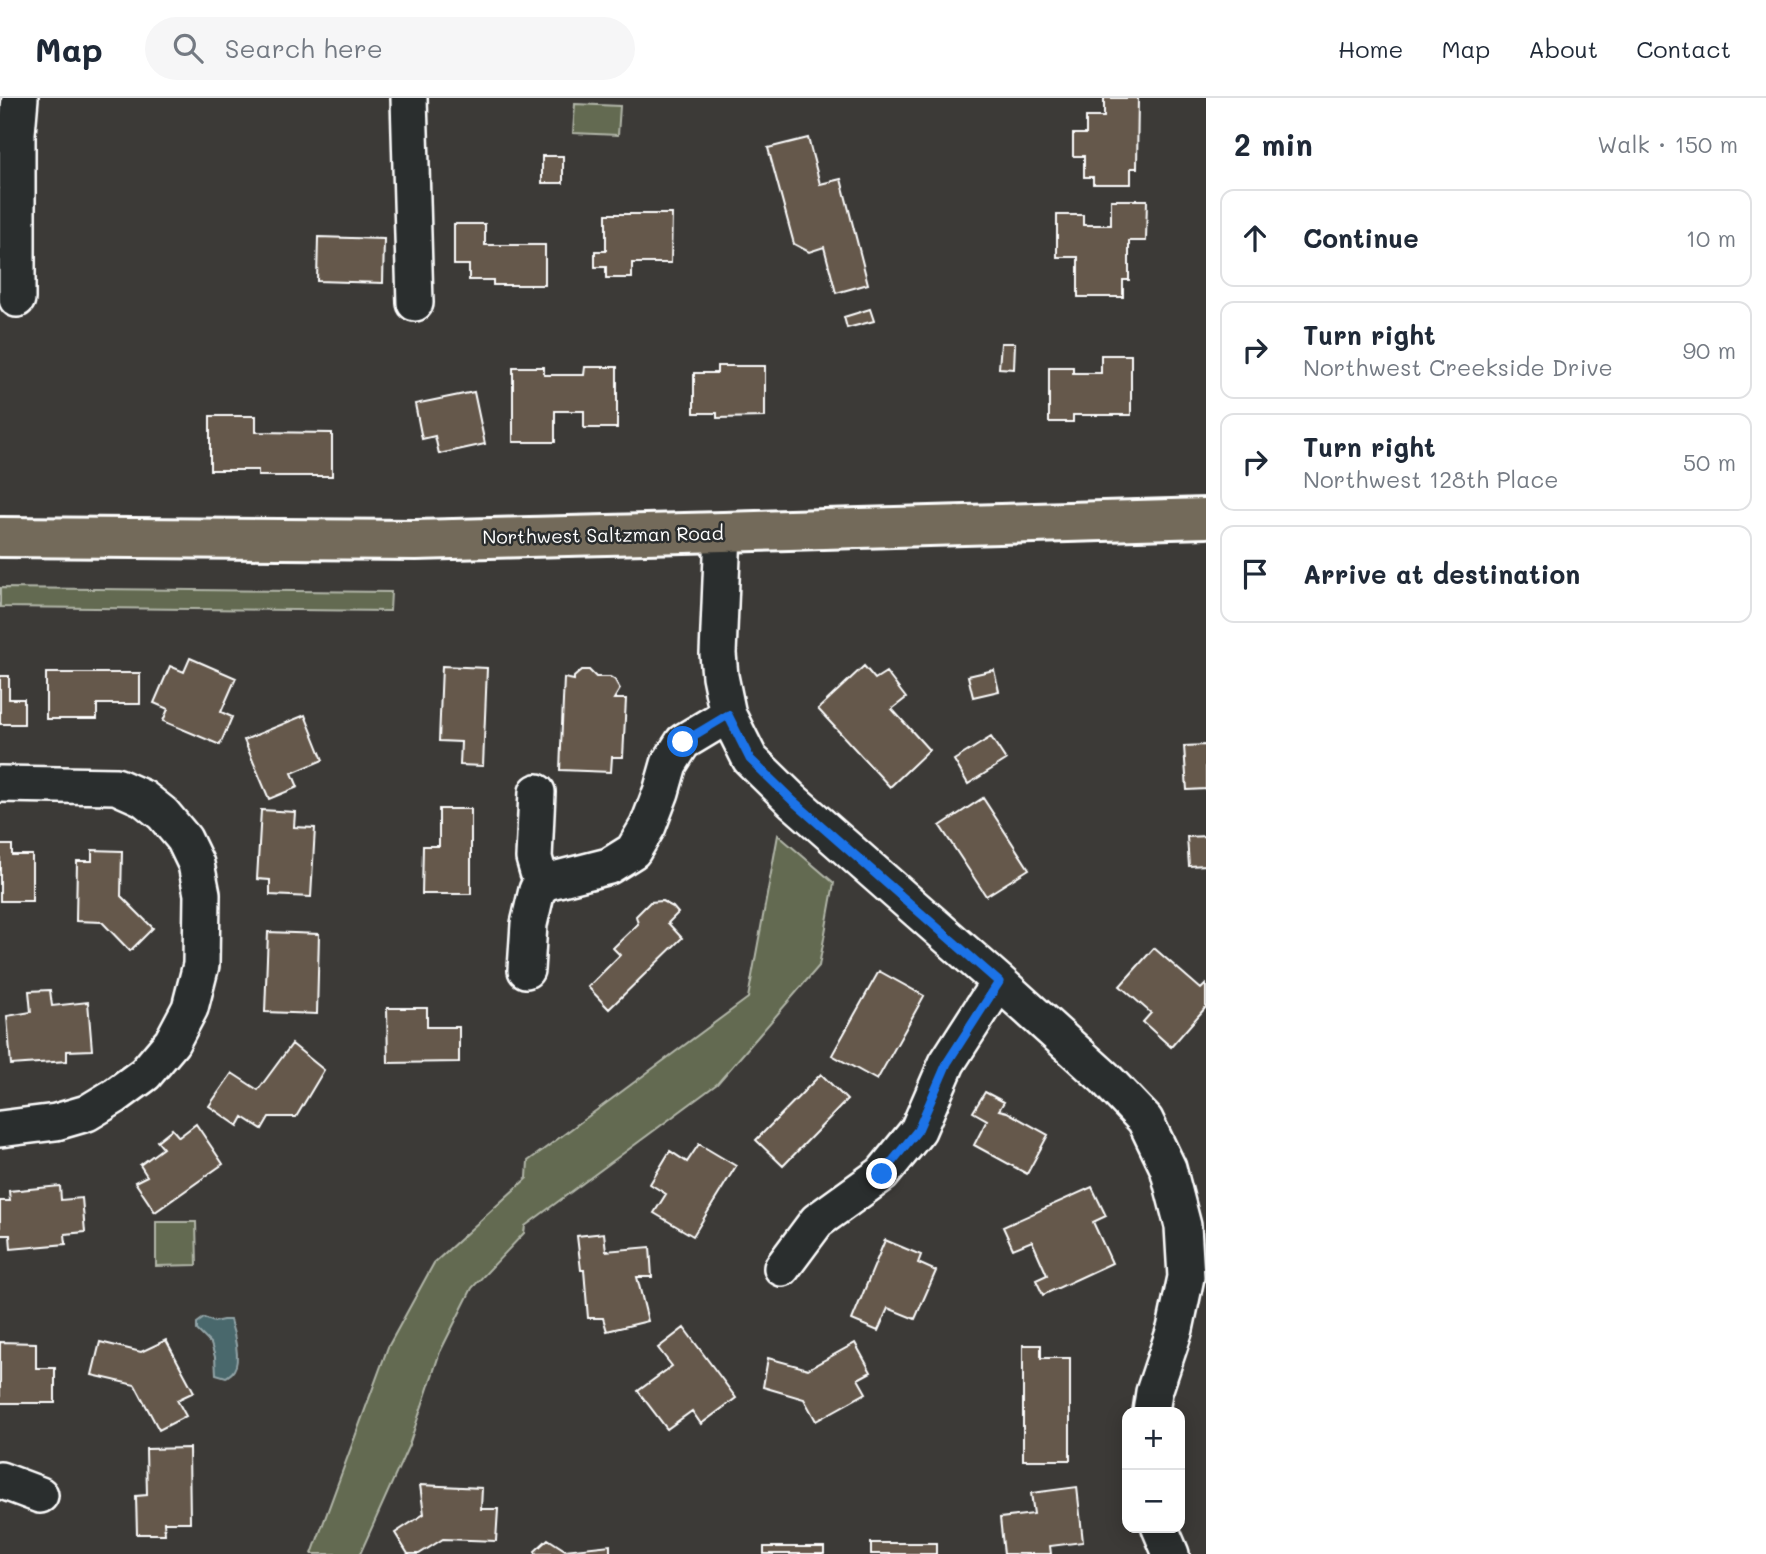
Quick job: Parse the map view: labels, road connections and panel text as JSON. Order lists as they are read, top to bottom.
{
  "streets": {
    "main road": ["Northwest Saltzman Road"]
  },
  "page": {
    "header": "Map",
    "search": "Search here",
    "nav": [
      "Home",
      "Map",
      "About",
      "Contact"
    ],
    "heading": ["2 min", "Walk · 150 m"],
    "list": [
      ["Continue", "10 m"],
      ["Turn right", "Northwest Creekside Drive", "90 m"],
      ["Turn right", "Northwest 128th Place", "50 m"],
      "Arrive at destination"
    ],
    "map_buttons": ["+", "−"]
  }
}
